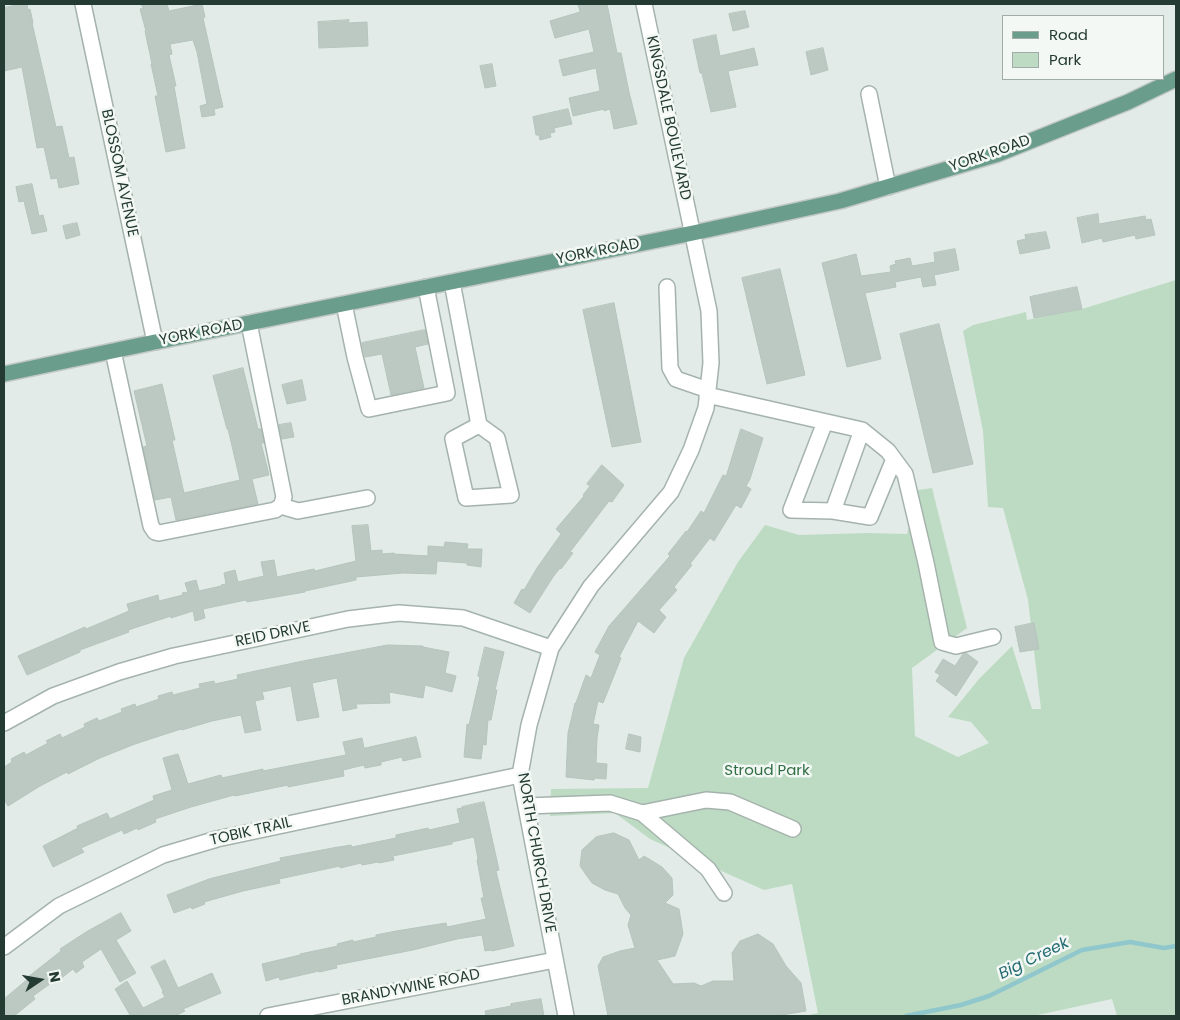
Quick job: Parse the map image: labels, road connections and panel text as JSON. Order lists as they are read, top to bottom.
{
  "streets": {
    "main road": ["YORK ROAD"],
    "street": [
      "KINGSDALE BOULEVARD",
      "BLOSSOM AVENUE",
      "REID DRIVE",
      "TOBIK TRAIL",
      "NORTH CHURCH DRIVE",
      "BRANDYWINE ROAD"
    ]
  },
  "crossings": [
    ["KINGSDALE BOULEVARD", "YORK ROAD"],
    ["KINGSDALE BOULEVARD", "NORTH CHURCH DRIVE"],
    ["YORK ROAD", "BLOSSOM AVENUE"],
    ["YORK ROAD", "NORTH CHURCH DRIVE"],
    ["REID DRIVE", "NORTH CHURCH DRIVE"],
    ["TOBIK TRAIL", "NORTH CHURCH DRIVE"],
    ["NORTH CHURCH DRIVE", "BRANDYWINE ROAD"]
  ],
  "water": ["Big Creek"],
  "parks": ["Stroud Park"],
  "legend": ["Road", "Park"],
  "north": "right"
}
